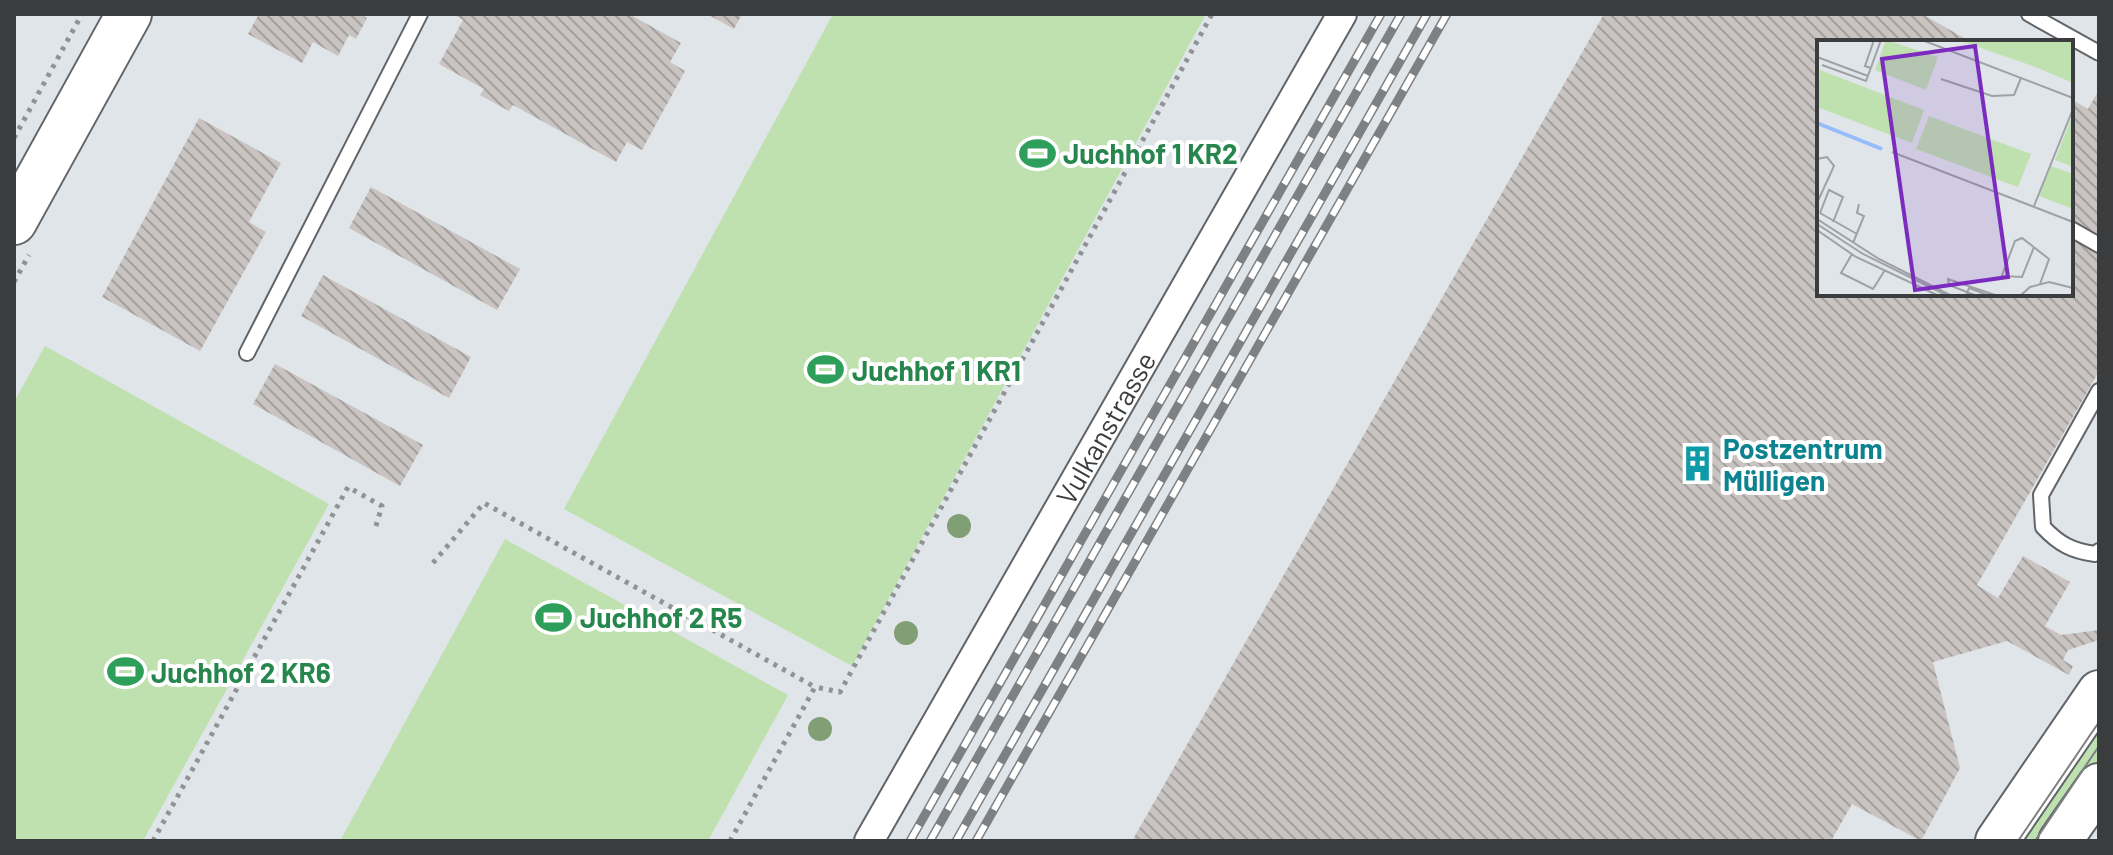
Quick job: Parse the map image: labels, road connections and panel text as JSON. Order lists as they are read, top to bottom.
{
  "streets": {
    "street": ["Vulkanstrasse"]
  },
  "places": {
    "sports": [
      "Juchhof 1 KR2",
      "Juchhof 1 KR1",
      "Juchhof 2 R5",
      "Juchhof 2 KR6"
    ],
    "building": ["Postzentrum Mülligen"]
  }
}
